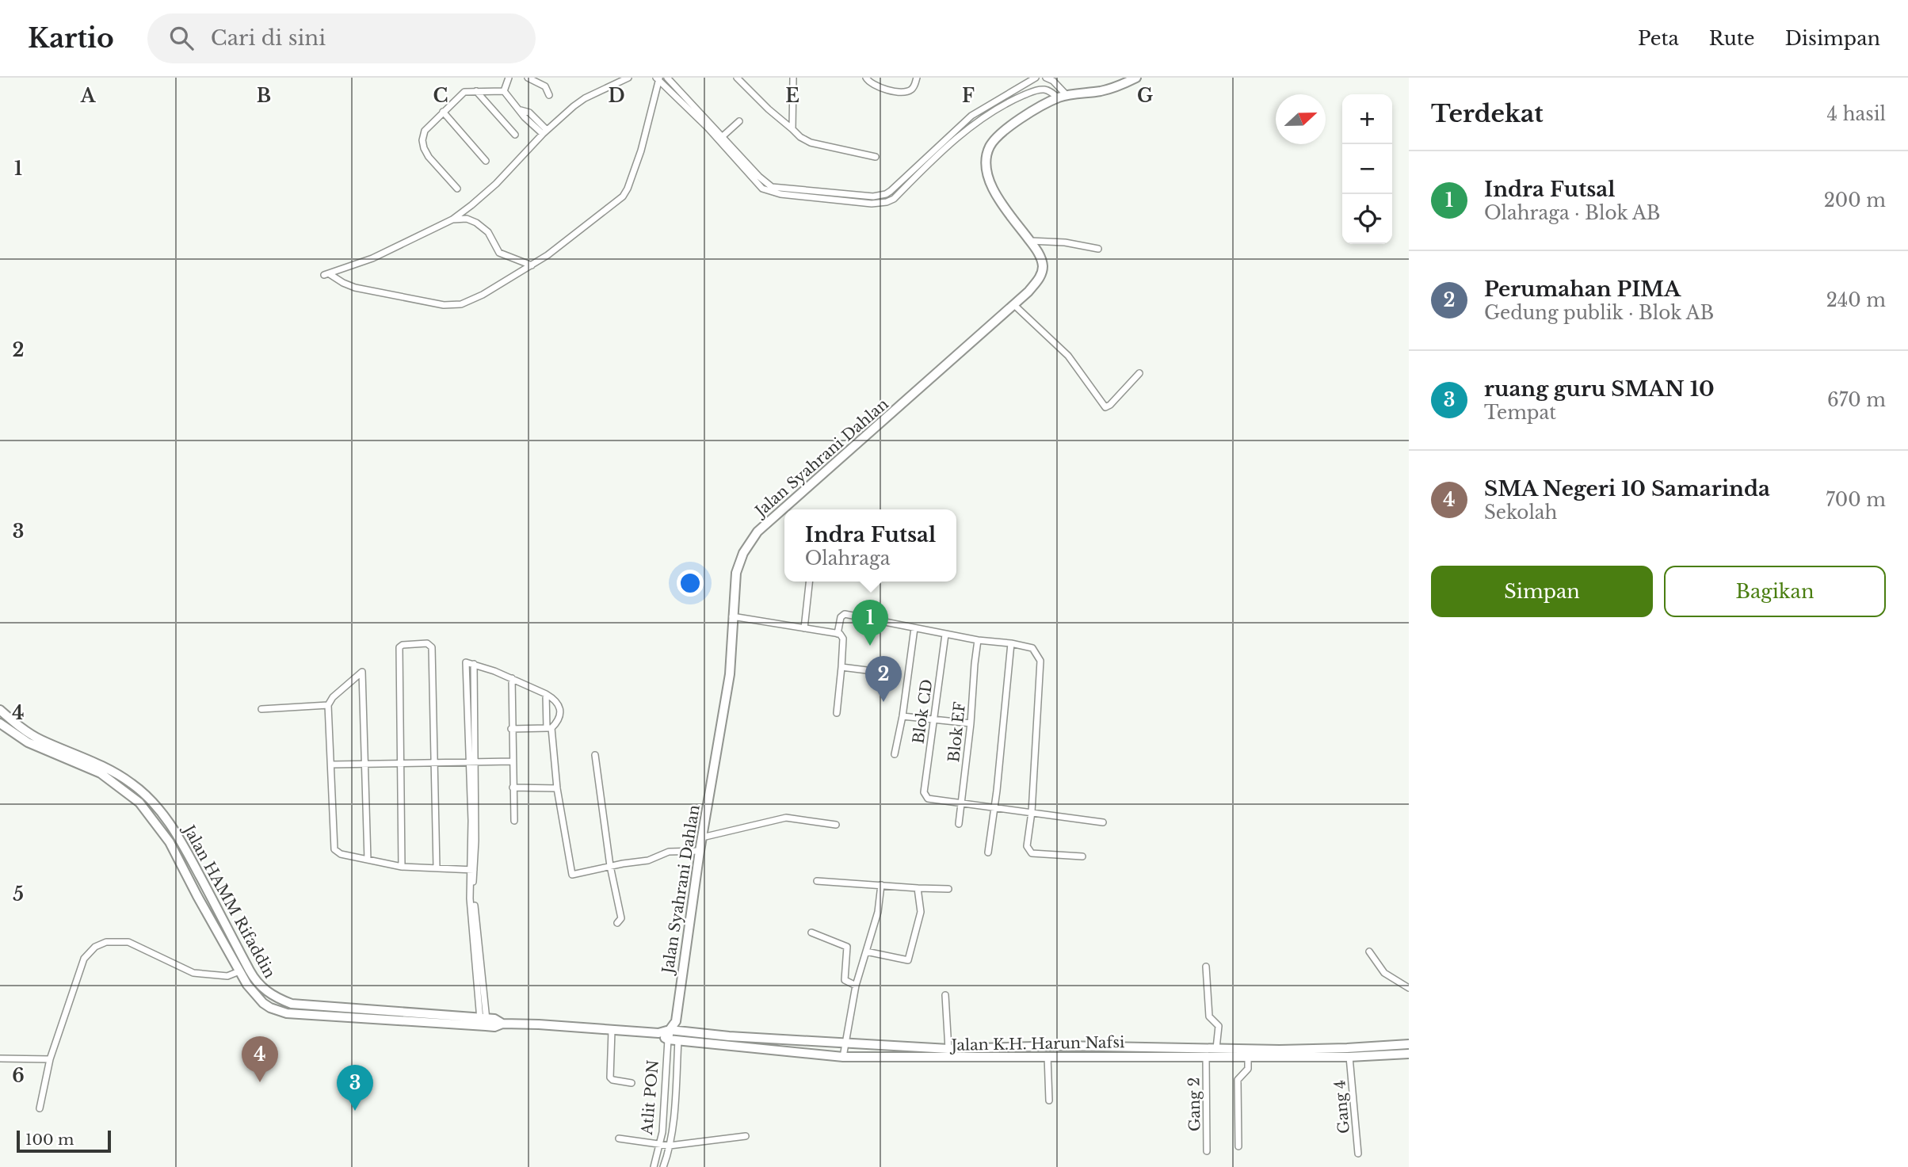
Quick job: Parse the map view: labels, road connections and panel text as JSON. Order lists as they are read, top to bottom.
{
  "streets": {
    "main road": [
      "Jalan Syahrani Dahlan",
      "Jalan HAMM Rifaddin",
      "Jalan K.H. Harun Nafsi",
      "Atlit PON"
    ],
    "street": [
      "Blok CD",
      "Blok EF",
      "Gang 2",
      "Gang 4"
    ]
  },
  "crossings": [
    ["Jalan Syahrani Dahlan", "Jalan HAMM Rifaddin"],
    ["Jalan Syahrani Dahlan", "Jalan K.H. Harun Nafsi"],
    ["Jalan Syahrani Dahlan", "Atlit PON"],
    ["Blok CD", "Blok EF"],
    ["Jalan HAMM Rifaddin", "Jalan K.H. Harun Nafsi"],
    ["Jalan HAMM Rifaddin", "Atlit PON"],
    ["Jalan K.H. Harun Nafsi", "Atlit PON"],
    ["Jalan K.H. Harun Nafsi", "Gang 2"],
    ["Jalan K.H. Harun Nafsi", "Gang 4"]
  ],
  "scale_bar": "100 m",
  "north": "right",
  "page": {
    "header": "Kartio",
    "search": "Cari di sini",
    "nav": ["Peta", "Rute", "Disimpan"],
    "heading": ["Terdekat", "4 hasil"],
    "map_buttons": ["+", "−"],
    "list": [
      {
        "mark": "1",
        "name": "Indra Futsal",
        "note": "Olahraga · Blok AB",
        "value": "200 m"
      },
      {
        "mark": "2",
        "name": "Perumahan PIMA",
        "note": "Gedung publik · Blok AB",
        "value": "240 m"
      },
      {
        "mark": "3",
        "name": "ruang guru SMAN 10",
        "note": "Tempat",
        "value": "670 m"
      },
      {
        "mark": "4",
        "name": "SMA Negeri 10 Samarinda",
        "note": "Sekolah",
        "value": "700 m"
      }
    ],
    "popup": ["Indra Futsal", "Olahraga"],
    "buttons": ["Simpan", "Bagikan"],
    "pins": [
      "1",
      "2",
      "4",
      "3"
    ],
    "scale": "100 m"
  },
  "grid": {
    "columns": [
      "A",
      "B",
      "C",
      "D",
      "E",
      "F",
      "G"
    ],
    "rows": [
      "1",
      "2",
      "3",
      "4",
      "5",
      "6"
    ]
  }
}
